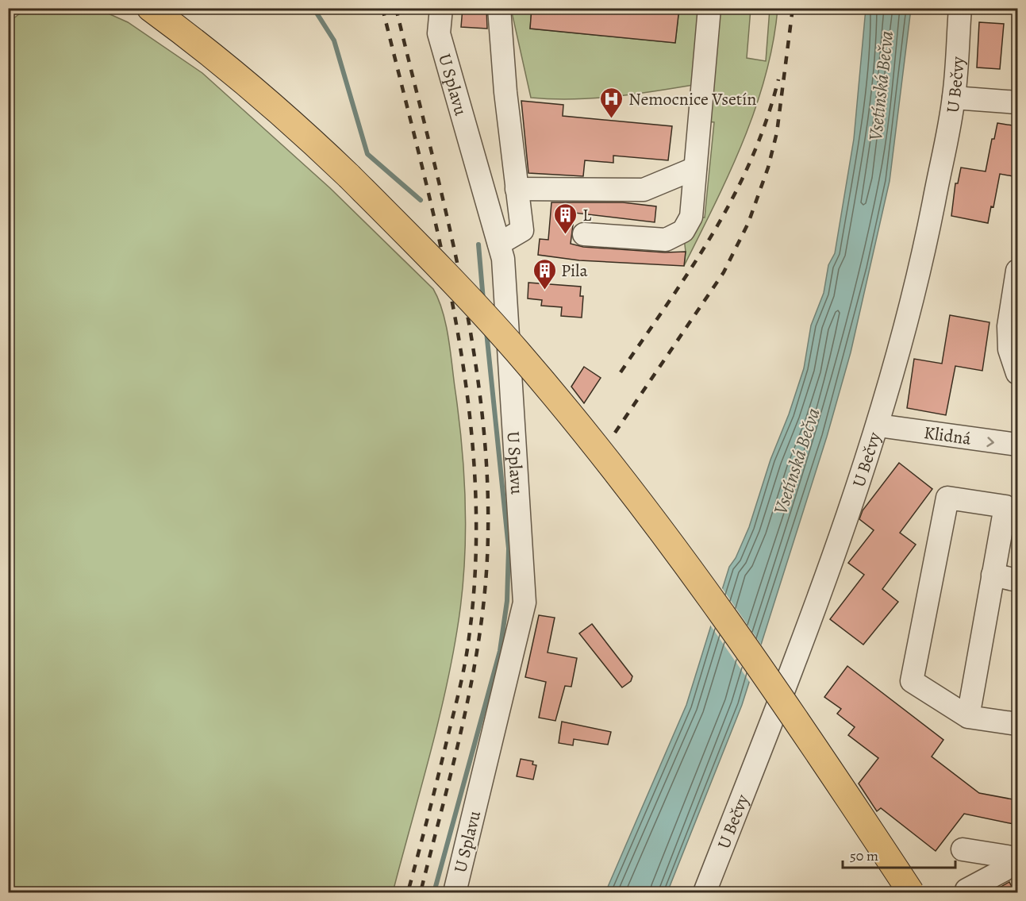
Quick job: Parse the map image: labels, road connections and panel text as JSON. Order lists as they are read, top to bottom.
{
  "streets": {
    "street": ["U Splavu", "U Bečvy", "Klidná"]
  },
  "crossings": [
    ["U Bečvy", "Klidná"]
  ],
  "one_way": ["Klidná"],
  "water": ["Vsetínská Bečva"],
  "places": {
    "hospital": ["Nemocnice Vsetín"],
    "building": ["L", "Pila"]
  },
  "scale_bar": "50 m"
}
